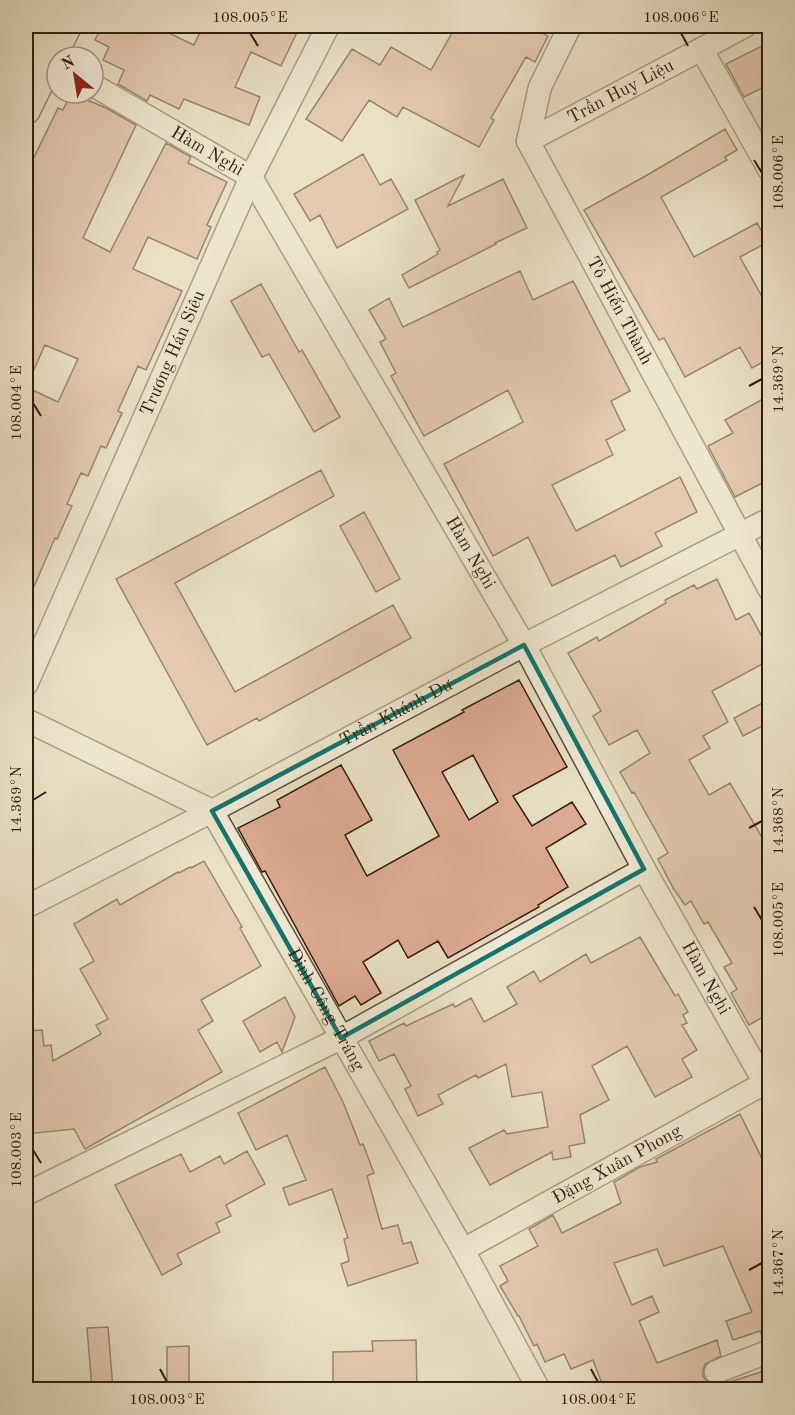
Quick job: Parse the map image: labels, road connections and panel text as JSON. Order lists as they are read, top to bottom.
{
  "streets": {
    "street": [
      "Trần Huy Liệu",
      "Hàm Nghi",
      "Tô Hiến Thành",
      "Trương Hán Siêu",
      "Trần Khánh Dư",
      "Đinh Công Tráng",
      "Đặng Xuân Phong"
    ]
  },
  "crossings": [
    ["Trần Huy Liệu", "Tô Hiến Thành"],
    ["Hàm Nghi", "Trương Hán Siêu"],
    ["Hàm Nghi", "Trần Khánh Dư"],
    ["Hàm Nghi", "Đặng Xuân Phong"],
    ["Tô Hiến Thành", "Trần Khánh Dư"],
    ["Trần Khánh Dư", "Đinh Công Tráng"],
    ["Đinh Công Tráng", "Đặng Xuân Phong"]
  ],
  "north": "top left",
  "coordinates": [
    "108.005°E",
    "108.006°E",
    "14.369°N",
    "108.004°E",
    "14.368°N",
    "108.003°E",
    "14.367°N"
  ]
}
